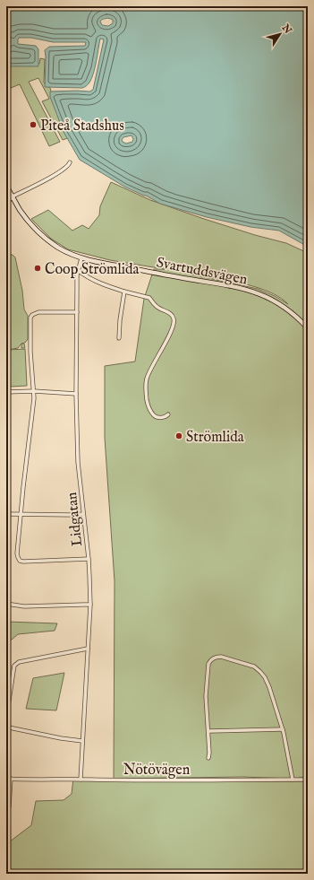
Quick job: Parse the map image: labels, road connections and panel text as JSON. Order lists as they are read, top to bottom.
{
  "streets": {
    "street": ["Svartuddsvägen", "Lidgatan", "Nötövägen"]
  },
  "crossings": [
    ["Svartuddsvägen", "Lidgatan"],
    ["Lidgatan", "Nötövägen"]
  ],
  "places": ["Piteå Stadshus", "Coop Strömlida", "Strömlida"],
  "north": "top right"
}
